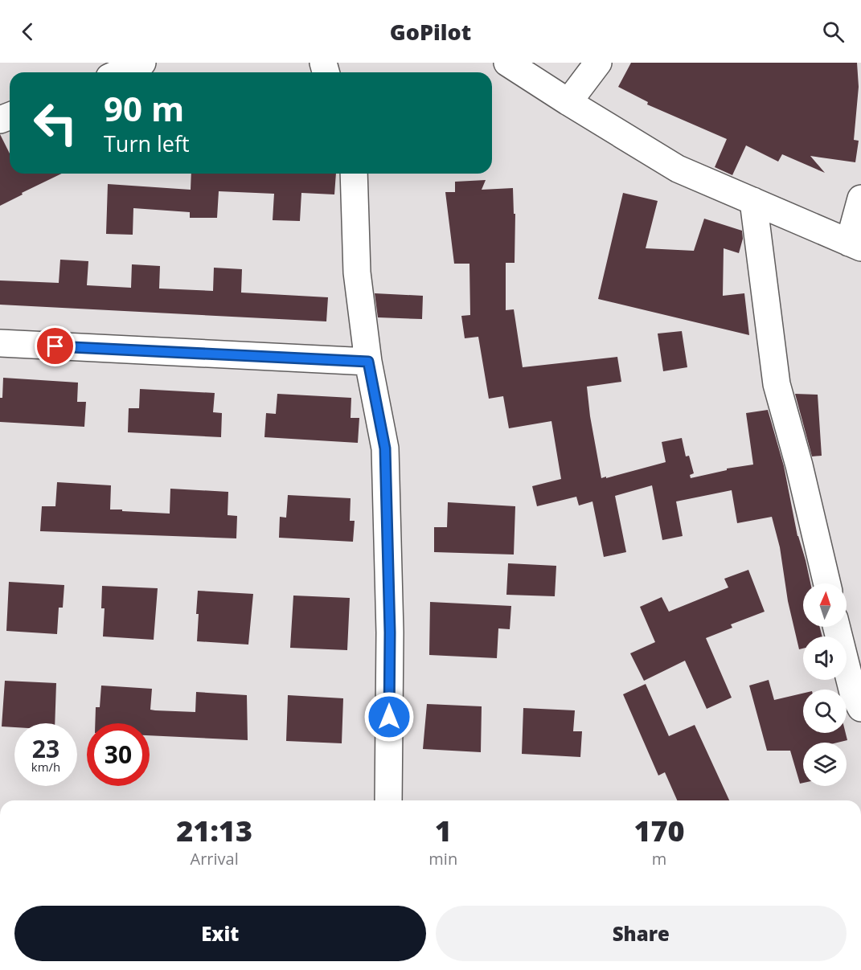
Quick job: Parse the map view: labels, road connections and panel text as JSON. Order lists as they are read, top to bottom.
{
  "north": "top",
  "page": {
    "header": "GoPilot",
    "turn": ["90 m", "Turn left"],
    "speed": "23 km/h",
    "limit": "30",
    "eta": [
      "21:13",
      "Arrival",
      "1",
      "min",
      "170",
      "m"
    ],
    "buttons": ["Exit", "Share"]
  }
}
